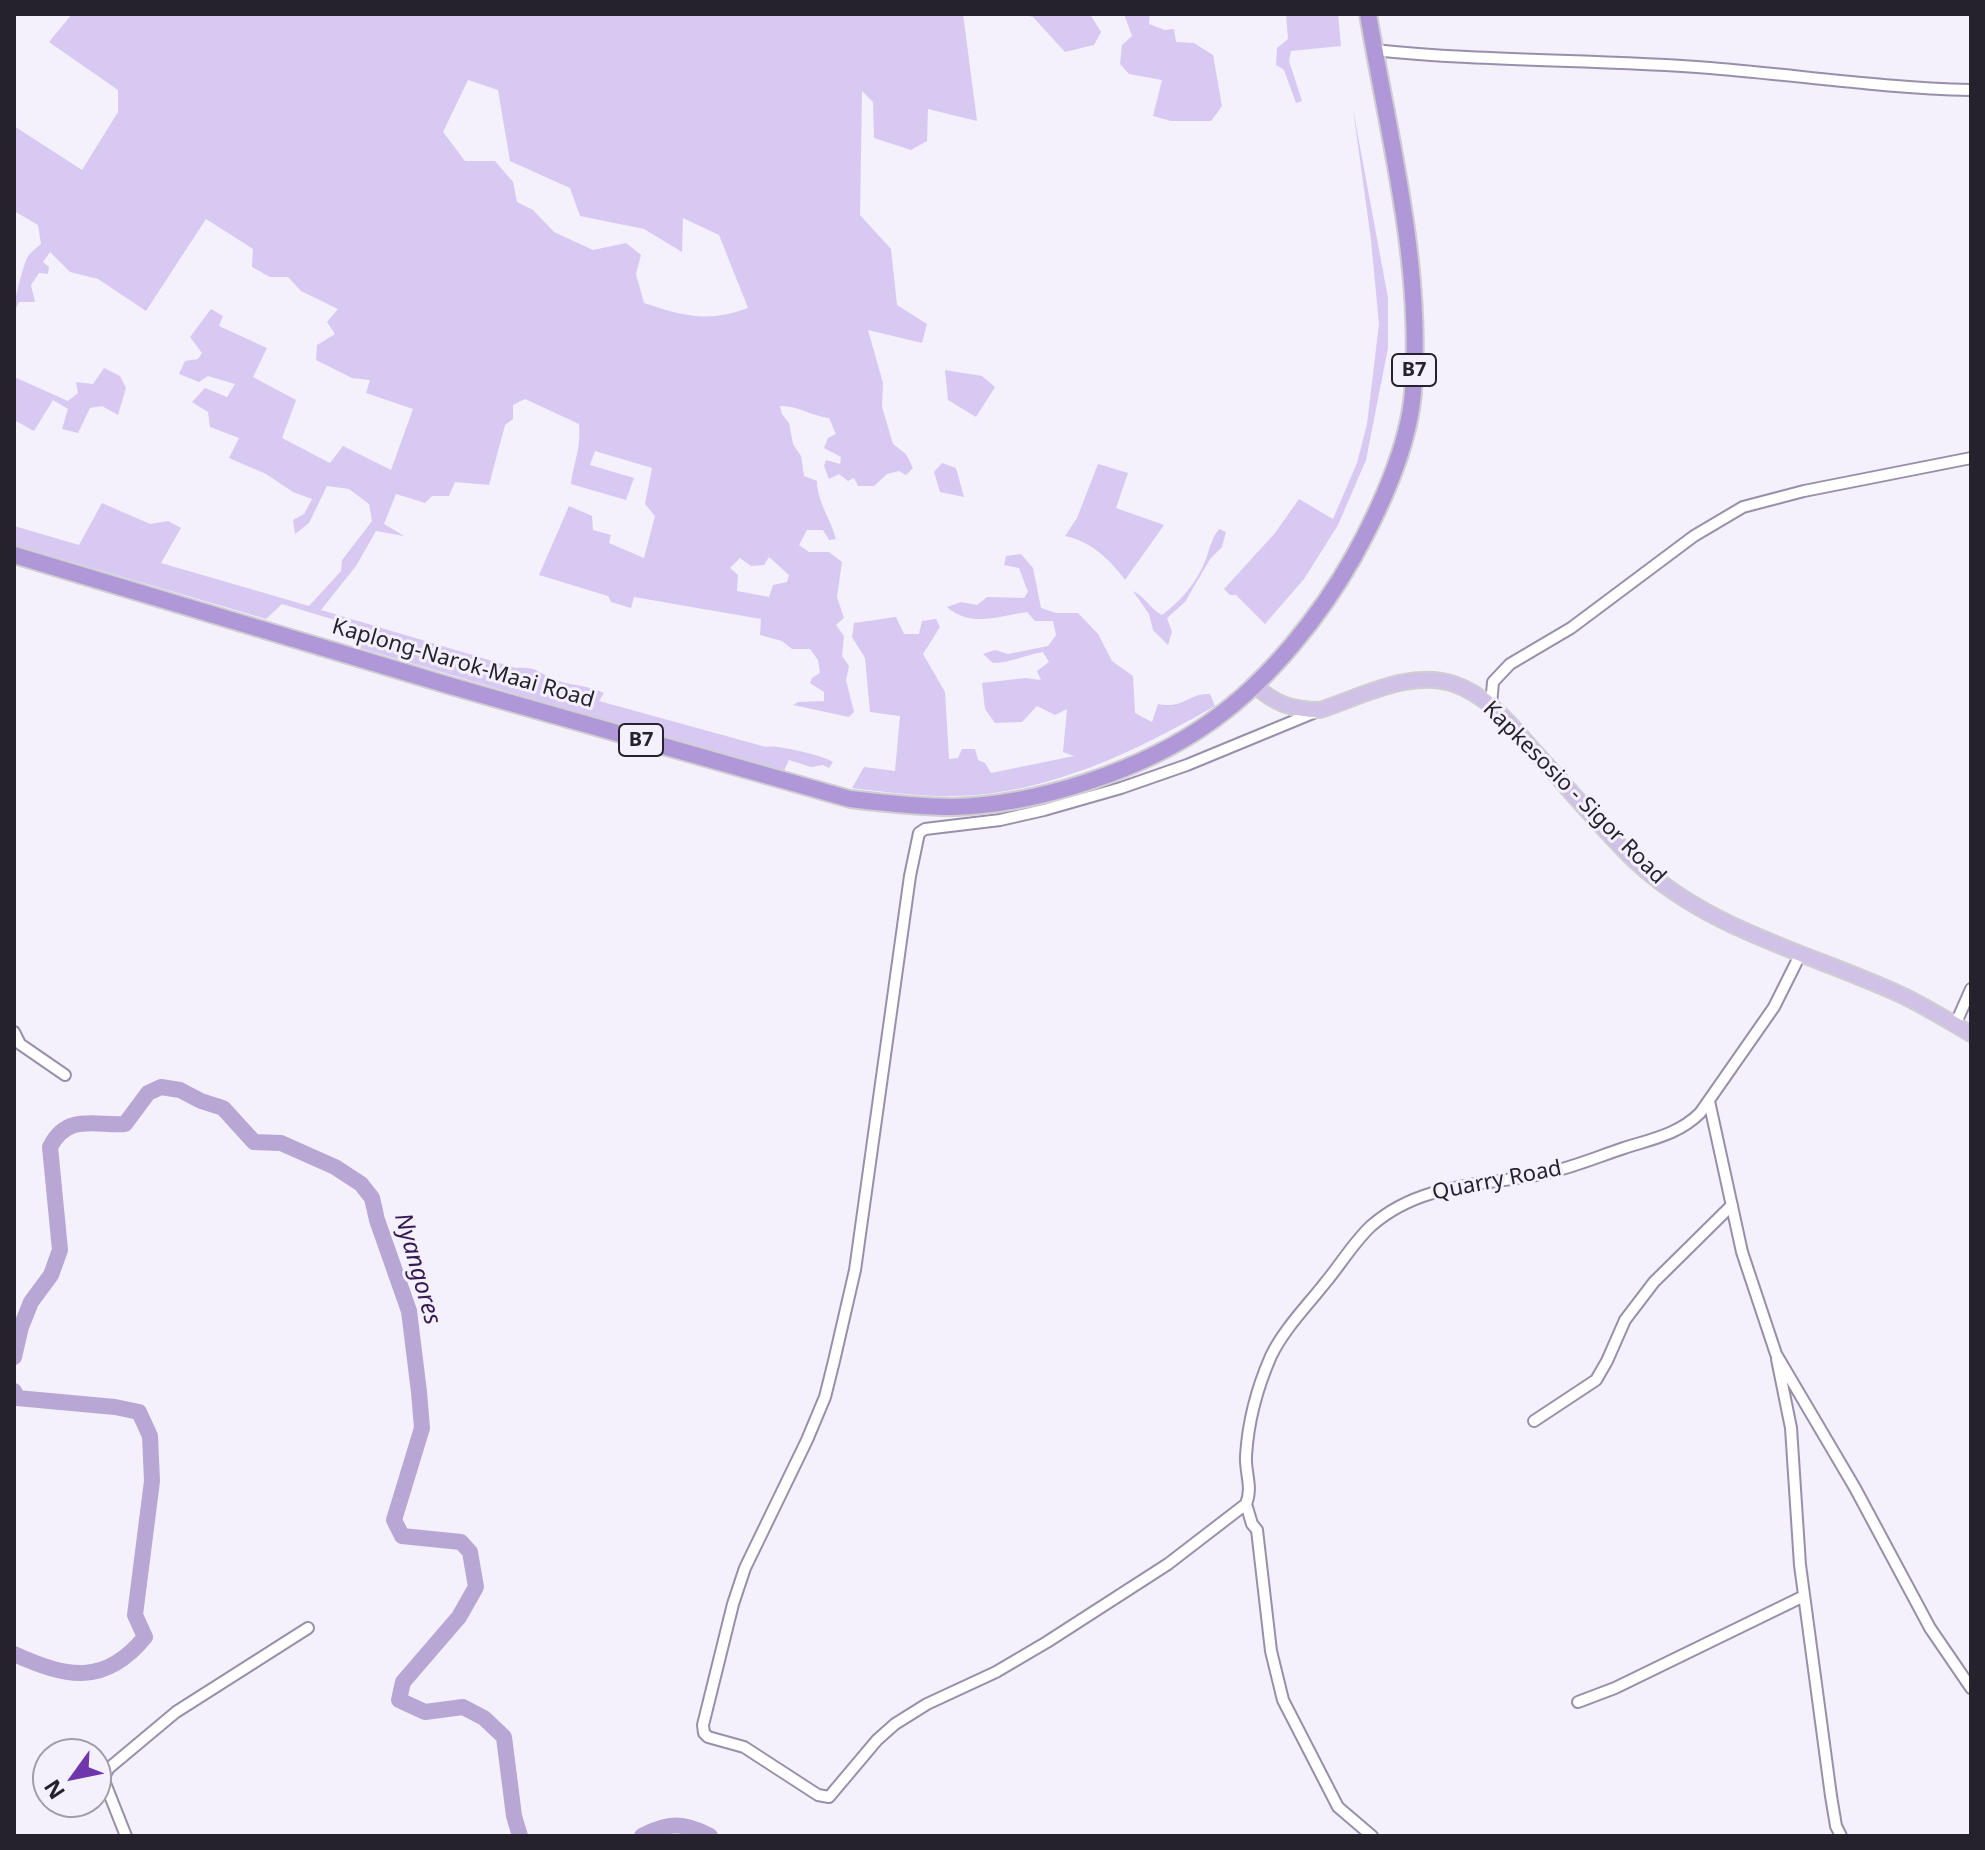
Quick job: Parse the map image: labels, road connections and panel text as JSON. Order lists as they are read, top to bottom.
{
  "streets": {
    "highway": ["B7", "Kaplong-Narok-Maai Road"],
    "main road": ["Kapkesosio - Sigor Road"],
    "street": ["Quarry Road"]
  },
  "crossings": [
    ["Kaplong-Narok-Maai Road", "Kapkesosio - Sigor Road"],
    ["Kapkesosio - Sigor Road", "Quarry Road"]
  ],
  "water": ["Nyangores"],
  "north": "bottom left"
}
